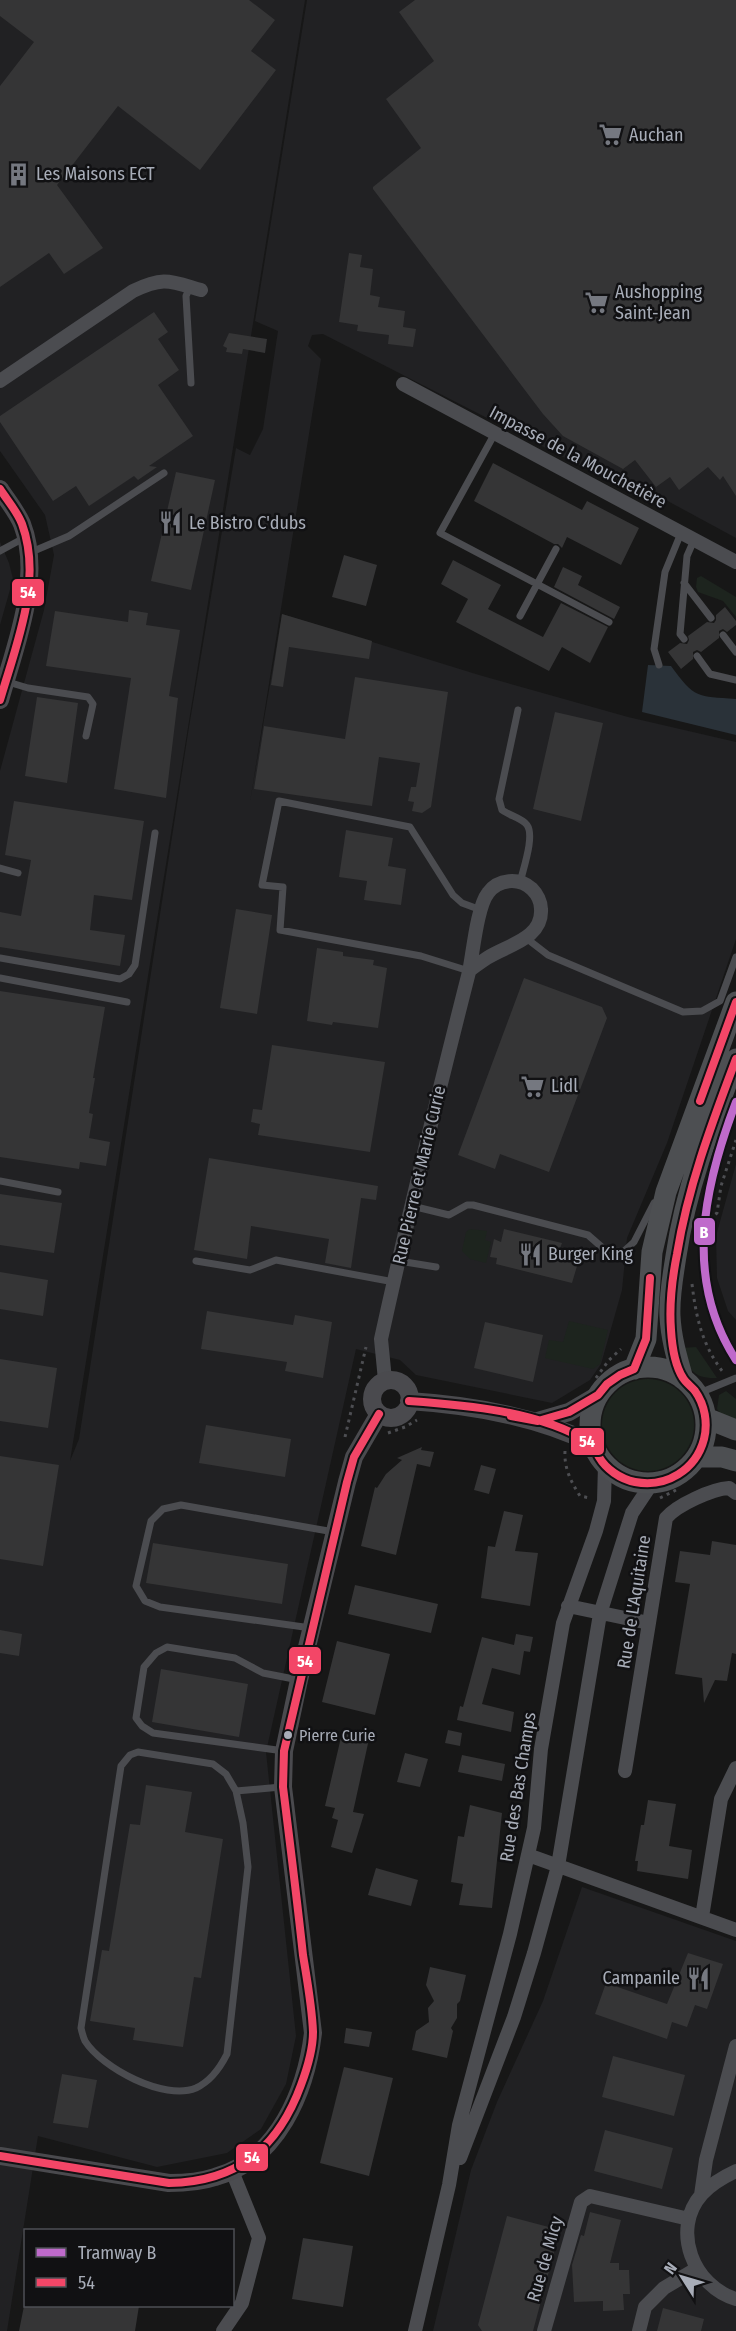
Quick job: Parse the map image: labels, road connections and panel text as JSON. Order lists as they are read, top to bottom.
{
  "streets": {
    "street": [
      "Impasse de la Mouchetière",
      "Rue Pierre et Marie Curie",
      "Rue de L'Aquitaine",
      "Rue des Bas Champs",
      "Rue de Micy"
    ]
  },
  "places": {
    "supermarket": ["Auchan", "Aushopping Saint-Jean", "Lidl"],
    "building": ["Les Maisons ECT"],
    "restaurant": ["Le Bistro C'dubs", "Burger King", "Campanile"],
    "other": ["Pierre Curie"]
  },
  "lines": ["transit line 54", "tram line B"],
  "legend": ["Tramway B", "54"],
  "north": "top left"
}
